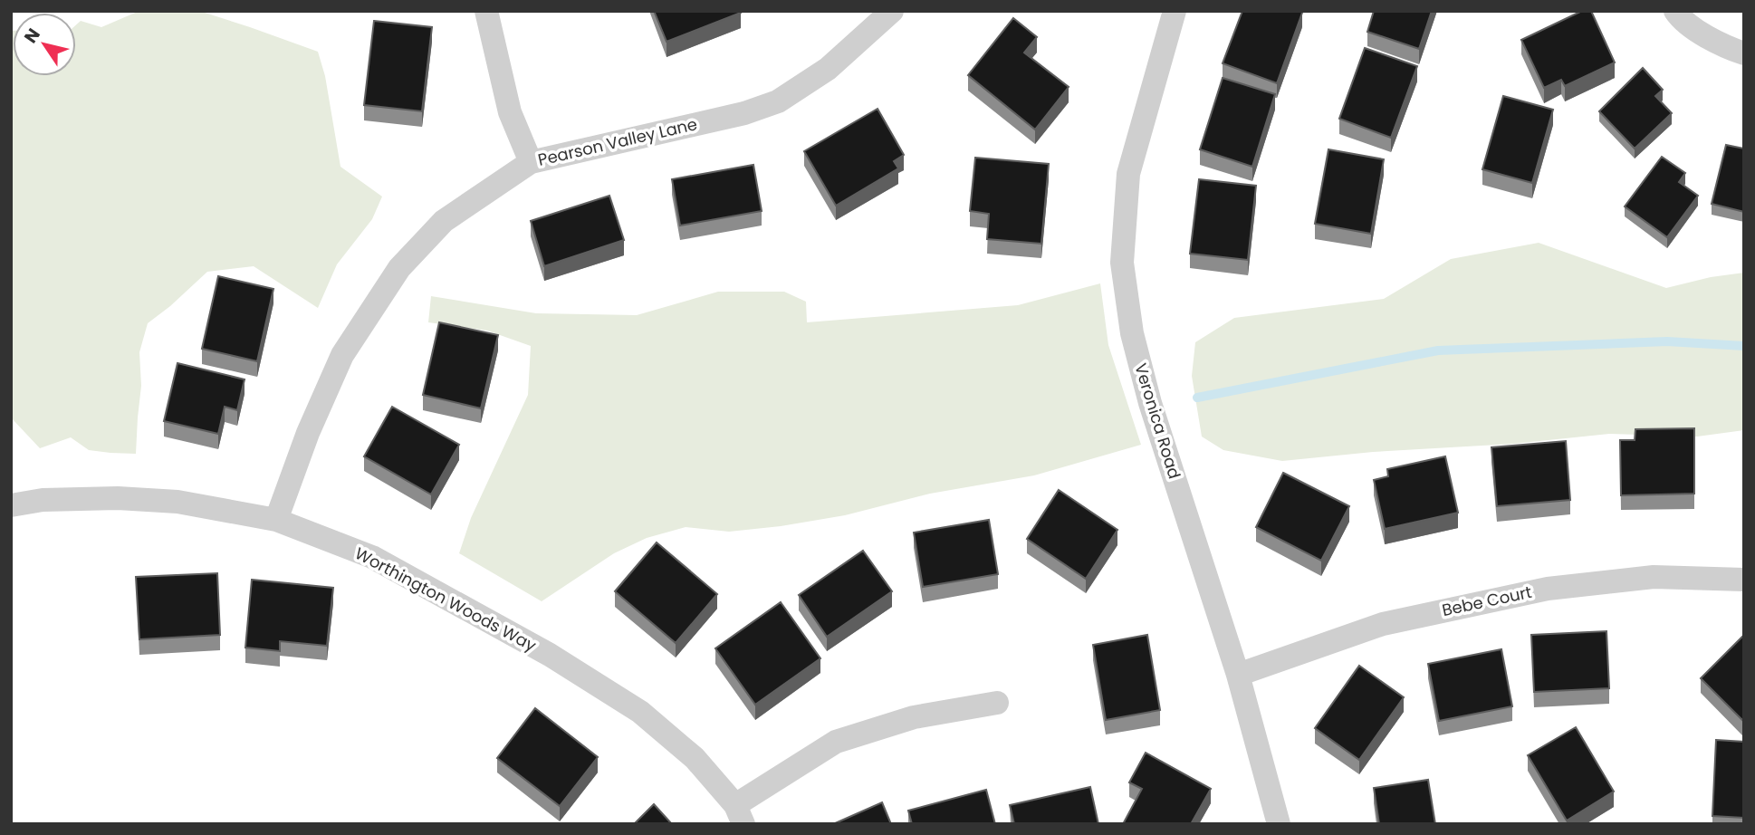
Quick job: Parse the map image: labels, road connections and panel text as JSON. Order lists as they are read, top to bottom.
{
  "streets": {
    "street": [
      "Pearson Valley Lane",
      "Veronica Road",
      "Worthington Woods Way",
      "Bebe Court"
    ]
  },
  "crossings": [
    ["Pearson Valley Lane", "Worthington Woods Way"],
    ["Veronica Road", "Bebe Court"]
  ],
  "north": "top left"
}
